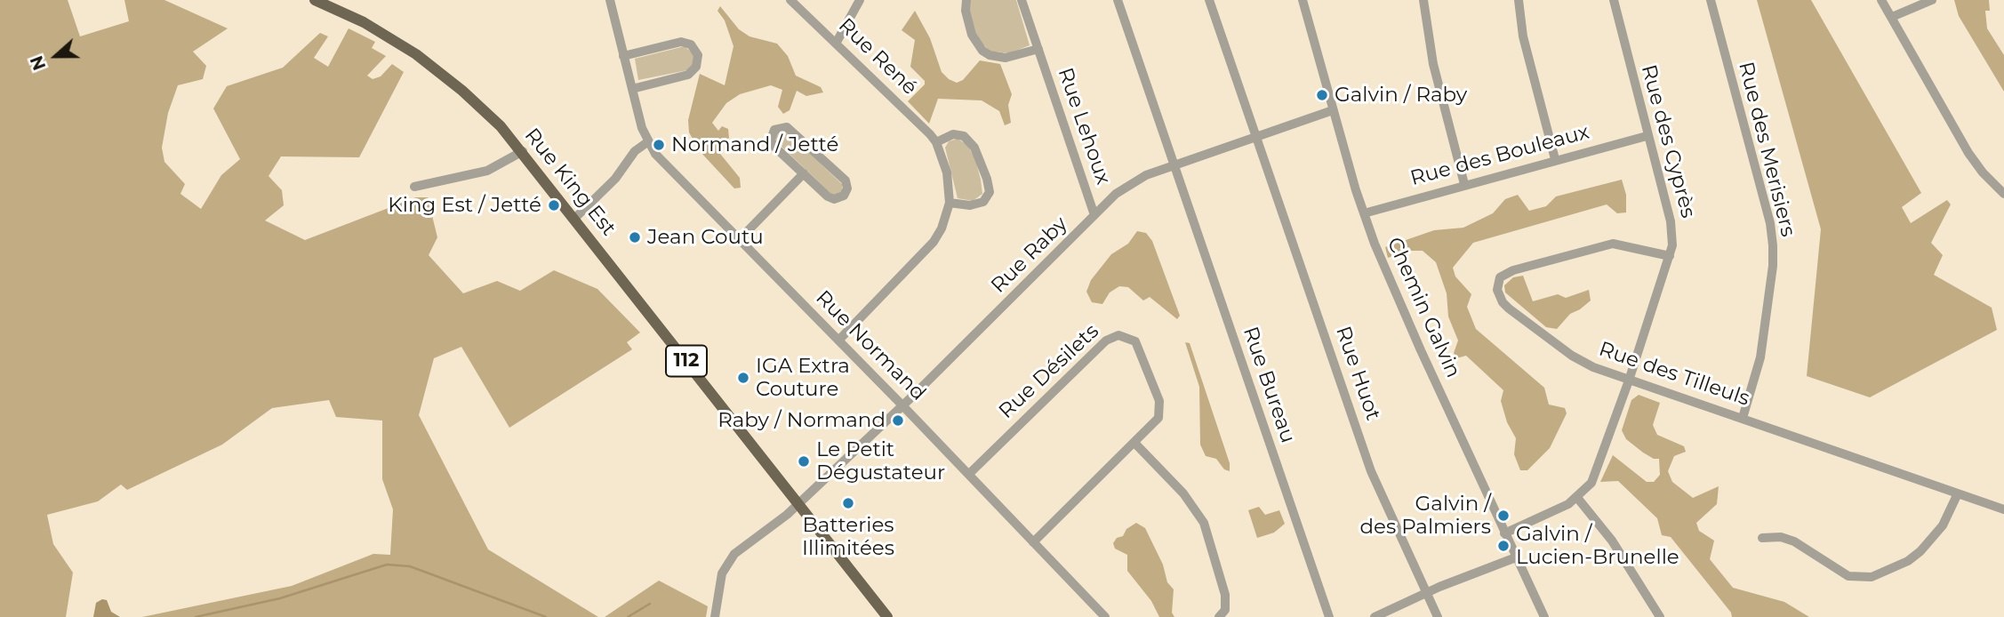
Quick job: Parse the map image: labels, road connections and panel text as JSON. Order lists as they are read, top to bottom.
{
  "streets": {
    "main road": ["Rue King Est", "112"],
    "street": [
      "Rue René",
      "Rue Lehoux",
      "Rue des Cyprès",
      "Rue des Merisiers",
      "Rue des Bouleaux",
      "Rue Raby",
      "Chemin Galvin",
      "Rue Normand",
      "Rue Désilets",
      "Rue Huot",
      "Rue des Tilleuls",
      "Rue Bureau"
    ]
  },
  "crossings": [
    ["Rue René", "Rue Normand"],
    ["Rue Lehoux", "Rue Raby"],
    ["Rue des Cyprès", "Rue des Bouleaux"],
    ["Rue des Cyprès", "Rue des Tilleuls"],
    ["Rue des Merisiers", "Rue des Tilleuls"],
    ["Rue des Bouleaux", "Chemin Galvin"],
    ["Rue King Est", "Rue Raby"],
    ["Rue Raby", "Chemin Galvin"],
    ["Rue Raby", "Rue Normand"],
    ["Rue Raby", "Rue Huot"],
    ["Rue Raby", "Rue Bureau"],
    ["Rue Normand", "Rue Désilets"]
  ],
  "places": [
    "Galvin / Raby",
    "Normand / Jetté",
    "King Est / Jetté",
    "Jean Coutu",
    "IGA Extra Couture",
    "Raby / Normand",
    "Le Petit Dégustateur",
    "Batteries Illimitées",
    "Galvin / des Palmiers",
    "Galvin / Lucien-Brunelle"
  ],
  "north": "left"
}
